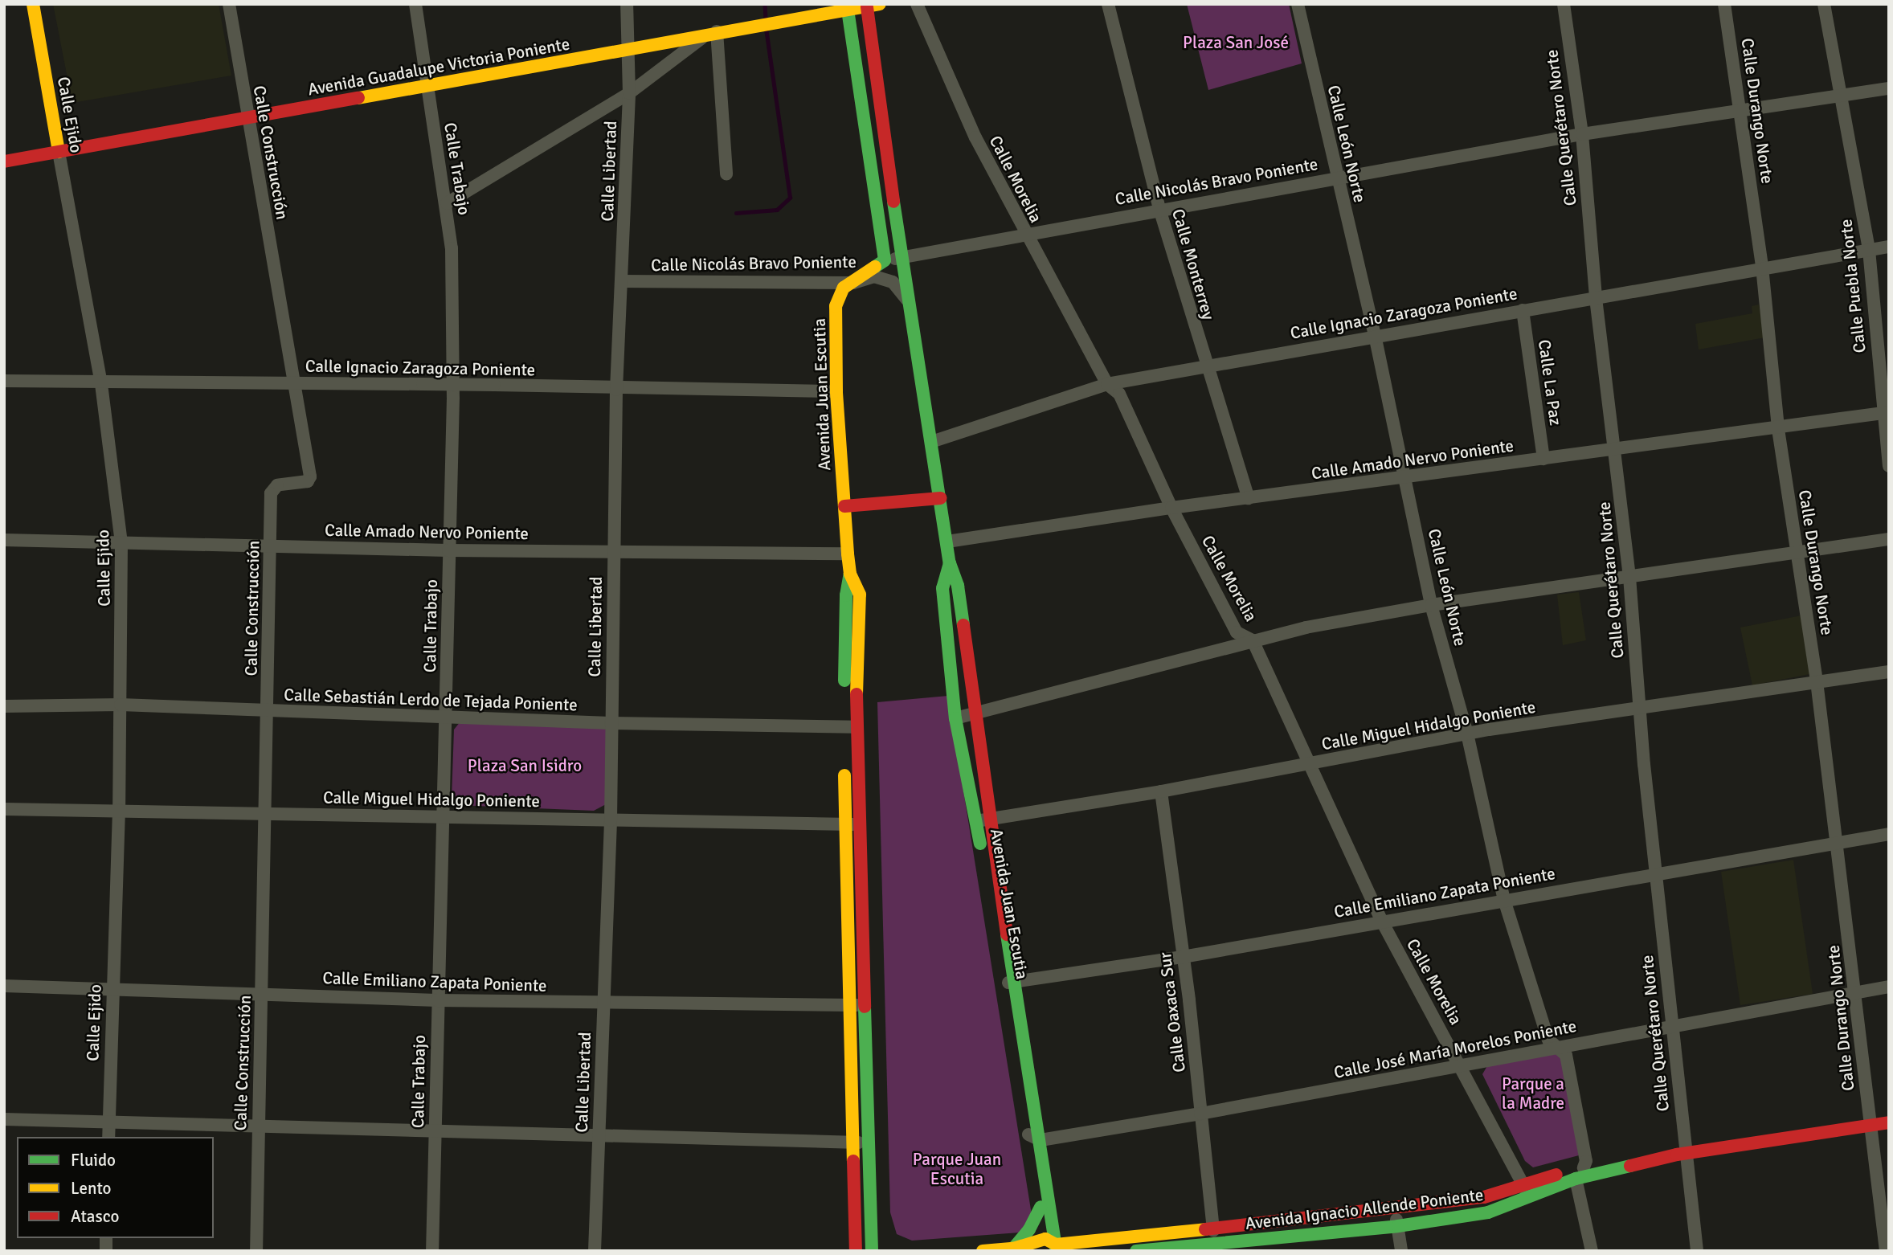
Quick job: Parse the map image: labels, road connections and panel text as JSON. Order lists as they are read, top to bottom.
{
  "streets": {
    "main road": [
      "Avenida Guadalupe Victoria Poniente",
      "Calle Ejido",
      "Avenida Juan Escutia",
      "Avenida Ignacio Allende Poniente"
    ],
    "street": [
      "Calle Durango Norte",
      "Calle Querétaro Norte",
      "Calle León Norte",
      "Calle Construcción",
      "Calle Trabajo",
      "Calle Libertad",
      "Calle Morelia",
      "Calle Nicolás Bravo Poniente",
      "Calle Monterrey",
      "Calle Puebla Norte",
      "Calle Ignacio Zaragoza Poniente",
      "Calle La Paz",
      "Calle Amado Nervo Poniente",
      "Calle Sebastián Lerdo de Tejada Poniente",
      "Calle Miguel Hidalgo Poniente",
      "Calle Emiliano Zapata Poniente",
      "Calle Oaxaca Sur",
      "Calle José María Morelos Poniente"
    ]
  },
  "crossings": [
    ["Avenida Guadalupe Victoria Poniente", "Calle Ejido"],
    ["Avenida Guadalupe Victoria Poniente", "Calle Construcción"],
    ["Avenida Guadalupe Victoria Poniente", "Calle Trabajo"],
    ["Avenida Guadalupe Victoria Poniente", "Calle Libertad"],
    ["Avenida Guadalupe Victoria Poniente", "Avenida Juan Escutia"],
    ["Calle Durango Norte", "Calle Nicolás Bravo Poniente"],
    ["Calle Durango Norte", "Calle Ignacio Zaragoza Poniente"],
    ["Calle Durango Norte", "Calle Amado Nervo Poniente"],
    ["Calle Durango Norte", "Calle Miguel Hidalgo Poniente"],
    ["Calle Durango Norte", "Calle Emiliano Zapata Poniente"],
    ["Calle Durango Norte", "Calle José María Morelos Poniente"],
    ["Calle Durango Norte", "Avenida Ignacio Allende Poniente"],
    ["Calle Ejido", "Calle Ignacio Zaragoza Poniente"],
    ["Calle Ejido", "Calle Amado Nervo Poniente"],
    ["Calle Ejido", "Calle Sebastián Lerdo de Tejada Poniente"],
    ["Calle Ejido", "Calle Miguel Hidalgo Poniente"],
    ["Calle Ejido", "Calle Emiliano Zapata Poniente"],
    ["Calle Querétaro Norte", "Calle Nicolás Bravo Poniente"],
    ["Calle Querétaro Norte", "Calle Ignacio Zaragoza Poniente"],
    ["Calle Querétaro Norte", "Calle Amado Nervo Poniente"],
    ["Calle Querétaro Norte", "Calle Miguel Hidalgo Poniente"],
    ["Calle Querétaro Norte", "Calle Emiliano Zapata Poniente"],
    ["Calle Querétaro Norte", "Calle José María Morelos Poniente"],
    ["Calle Querétaro Norte", "Avenida Ignacio Allende Poniente"],
    ["Calle León Norte", "Calle Nicolás Bravo Poniente"],
    ["Calle León Norte", "Calle Ignacio Zaragoza Poniente"],
    ["Calle León Norte", "Calle Amado Nervo Poniente"],
    ["Calle León Norte", "Calle Miguel Hidalgo Poniente"],
    ["Calle León Norte", "Calle Emiliano Zapata Poniente"],
    ["Calle León Norte", "Calle José María Morelos Poniente"],
    ["Calle León Norte", "Avenida Ignacio Allende Poniente"],
    ["Calle Construcción", "Calle Ignacio Zaragoza Poniente"],
    ["Calle Construcción", "Calle Amado Nervo Poniente"],
    ["Calle Construcción", "Calle Sebastián Lerdo de Tejada Poniente"],
    ["Calle Construcción", "Calle Miguel Hidalgo Poniente"],
    ["Calle Construcción", "Calle Emiliano Zapata Poniente"],
    ["Calle Trabajo", "Calle Amado Nervo Poniente"],
    ["Calle Trabajo", "Calle Sebastián Lerdo de Tejada Poniente"],
    ["Calle Trabajo", "Calle Miguel Hidalgo Poniente"],
    ["Calle Trabajo", "Calle Emiliano Zapata Poniente"],
    ["Calle Libertad", "Calle Nicolás Bravo Poniente"],
    ["Calle Libertad", "Calle Ignacio Zaragoza Poniente"],
    ["Calle Libertad", "Calle Amado Nervo Poniente"],
    ["Calle Libertad", "Calle Sebastián Lerdo de Tejada Poniente"],
    ["Calle Libertad", "Calle Miguel Hidalgo Poniente"],
    ["Calle Libertad", "Calle Emiliano Zapata Poniente"],
    ["Calle Morelia", "Calle Nicolás Bravo Poniente"],
    ["Calle Morelia", "Calle Ignacio Zaragoza Poniente"],
    ["Calle Morelia", "Calle Amado Nervo Poniente"],
    ["Calle Morelia", "Calle Miguel Hidalgo Poniente"],
    ["Calle Morelia", "Calle Emiliano Zapata Poniente"],
    ["Calle Morelia", "Calle José María Morelos Poniente"],
    ["Calle Morelia", "Avenida Ignacio Allende Poniente"],
    ["Calle Nicolás Bravo Poniente", "Calle Monterrey"],
    ["Calle Nicolás Bravo Poniente", "Calle Puebla Norte"],
    ["Calle Nicolás Bravo Poniente", "Avenida Juan Escutia"],
    ["Calle Monterrey", "Calle Ignacio Zaragoza Poniente"],
    ["Calle Monterrey", "Calle Amado Nervo Poniente"],
    ["Calle Puebla Norte", "Calle Ignacio Zaragoza Poniente"],
    ["Calle Puebla Norte", "Calle Amado Nervo Poniente"],
    ["Calle Ignacio Zaragoza Poniente", "Calle La Paz"],
    ["Calle Ignacio Zaragoza Poniente", "Avenida Juan Escutia"],
    ["Calle La Paz", "Calle Amado Nervo Poniente"],
    ["Avenida Juan Escutia", "Calle Amado Nervo Poniente"],
    ["Avenida Juan Escutia", "Calle Sebastián Lerdo de Tejada Poniente"],
    ["Avenida Juan Escutia", "Calle Miguel Hidalgo Poniente"],
    ["Avenida Juan Escutia", "Calle Emiliano Zapata Poniente"],
    ["Avenida Juan Escutia", "Calle José María Morelos Poniente"],
    ["Avenida Juan Escutia", "Avenida Ignacio Allende Poniente"],
    ["Calle Miguel Hidalgo Poniente", "Calle Oaxaca Sur"],
    ["Calle Emiliano Zapata Poniente", "Calle Oaxaca Sur"],
    ["Calle Oaxaca Sur", "Calle José María Morelos Poniente"],
    ["Calle Oaxaca Sur", "Avenida Ignacio Allende Poniente"]
  ],
  "parks": [
    "Plaza San José",
    "Plaza San Isidro",
    "Parque a la Madre",
    "Parque Juan Escutia"
  ],
  "legend": ["Fluido", "Lento", "Atasco"]
}
